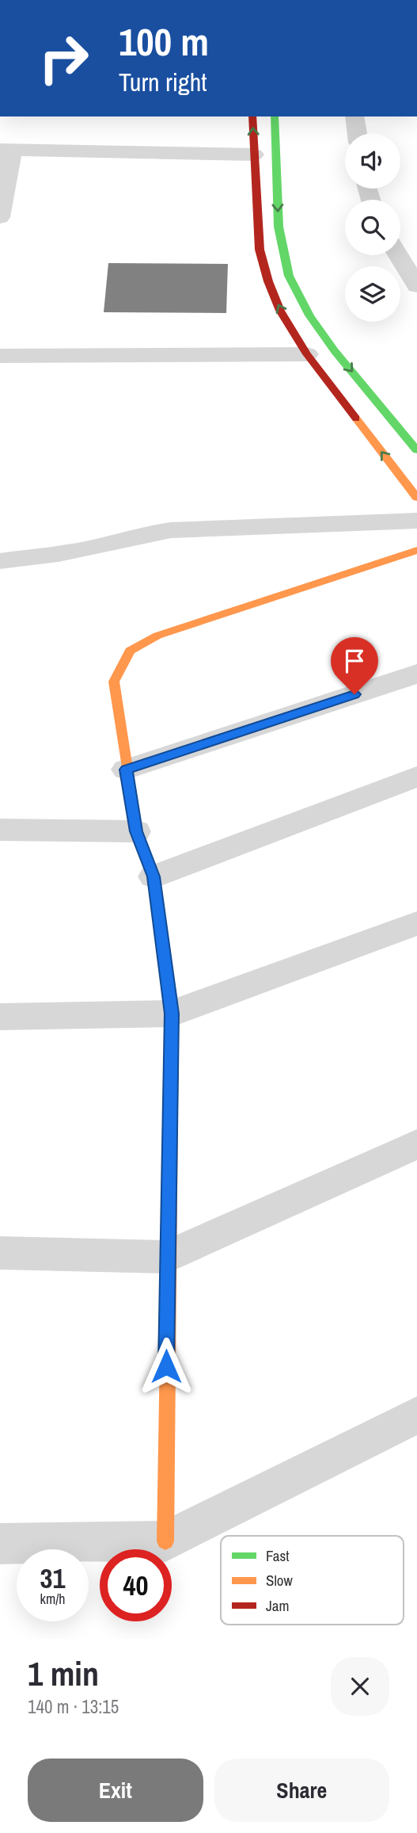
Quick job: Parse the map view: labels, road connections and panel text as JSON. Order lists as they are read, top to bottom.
{
  "legend": ["Fast", "Slow", "Jam"],
  "page": {
    "turn": ["100 m", "Turn right"],
    "speed": "31 km/h",
    "limit": "40",
    "heading": ["1 min", "140 m · 13:15"],
    "buttons": ["Exit", "Share"]
  }
}
